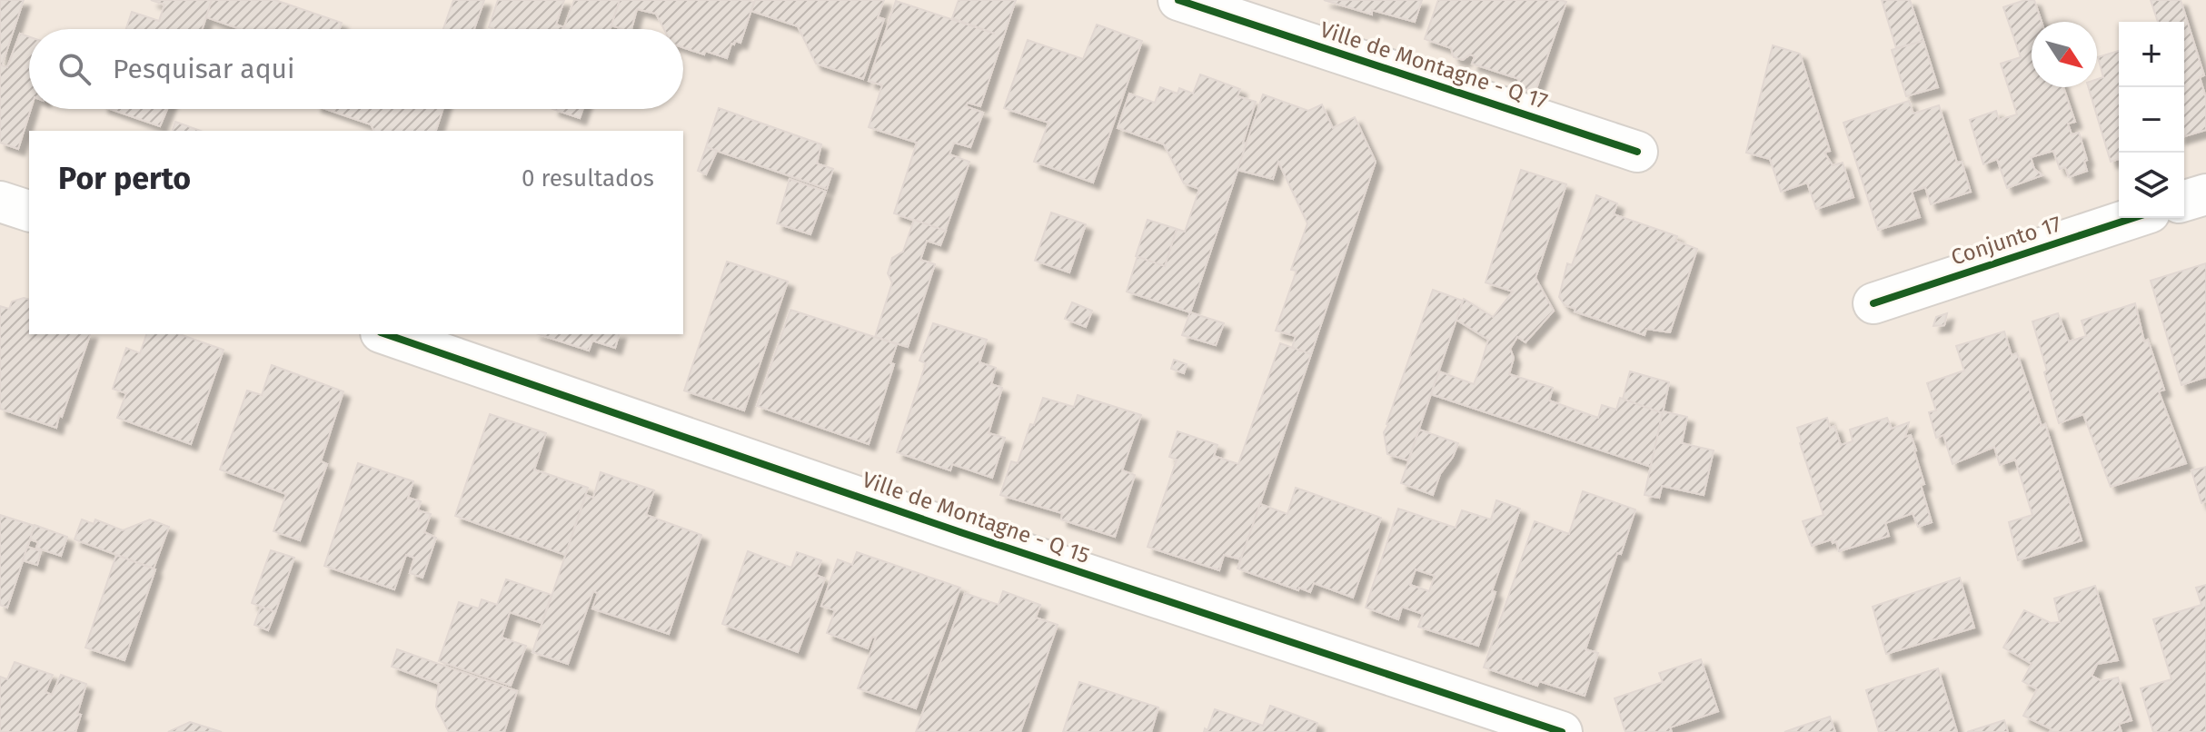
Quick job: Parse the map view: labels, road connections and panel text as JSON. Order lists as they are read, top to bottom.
{
  "streets": {
    "street": ["Ville de Montagne - Q 17", "Conjunto 17", "Ville de Montagne - Q 15"]
  },
  "north": "bottom right",
  "page": {
    "map_buttons": ["+", "−"],
    "search": "Pesquisar aqui",
    "heading": ["Por perto", "0 resultados"]
  }
}
